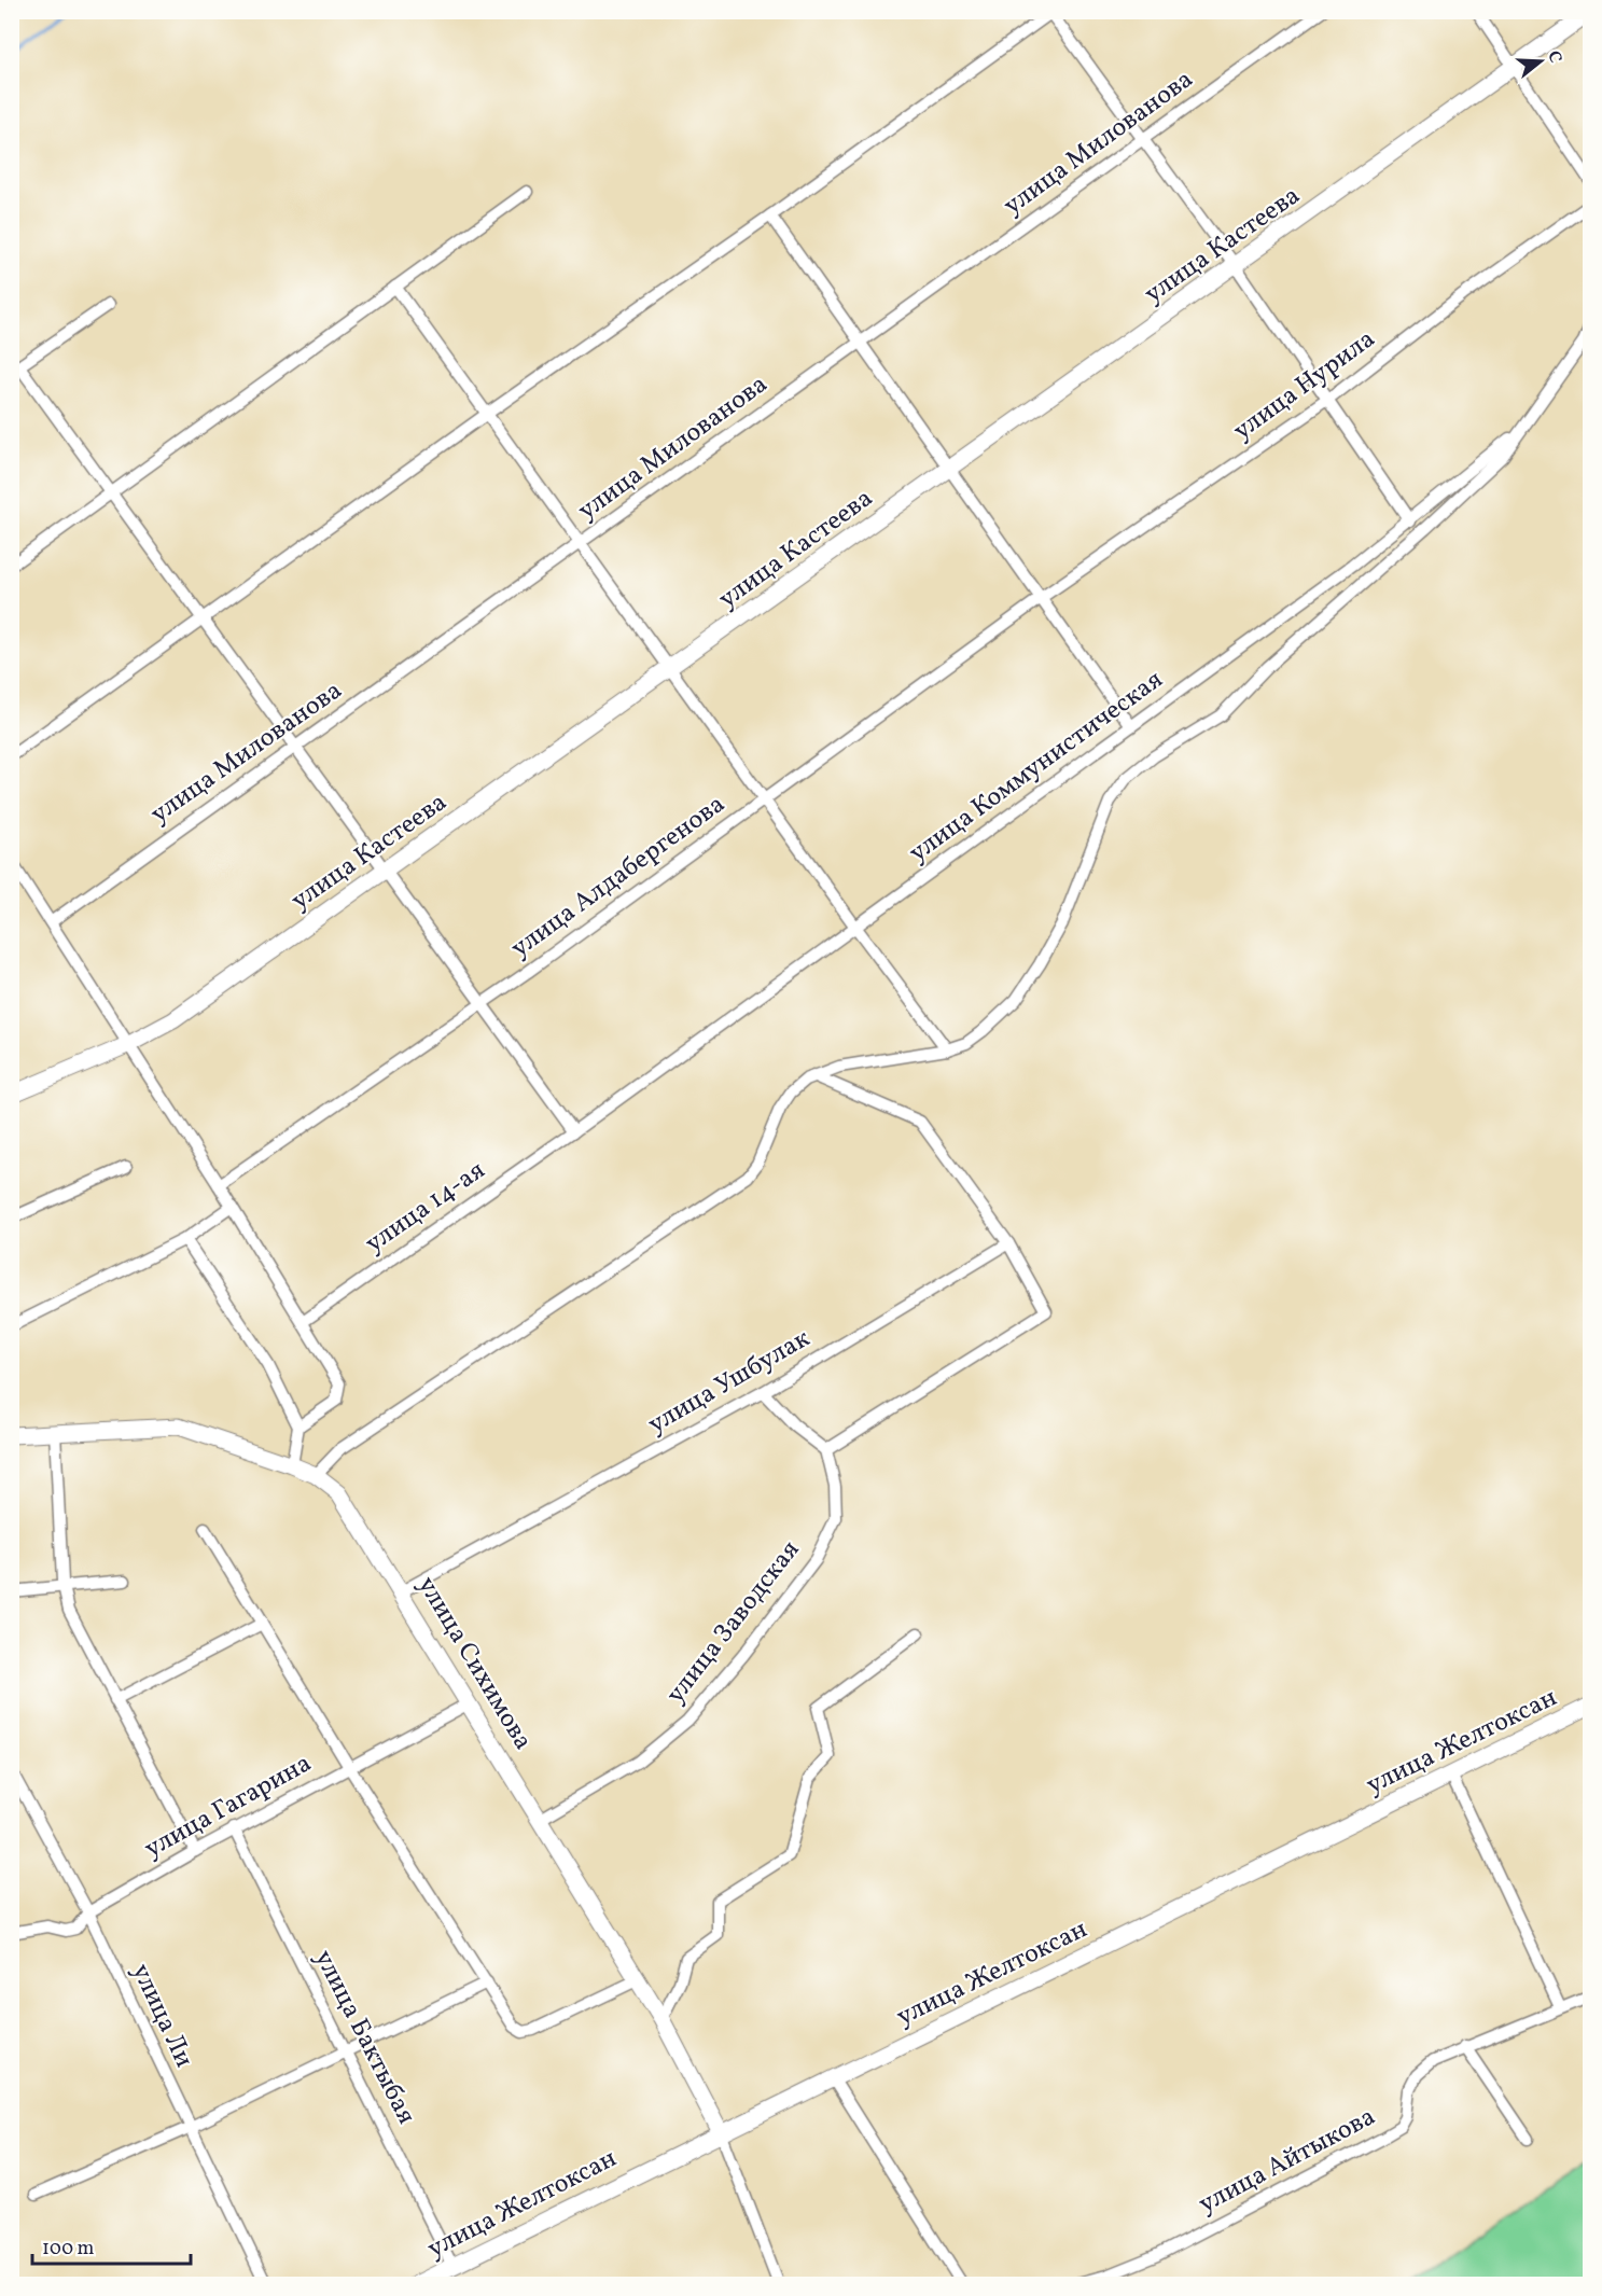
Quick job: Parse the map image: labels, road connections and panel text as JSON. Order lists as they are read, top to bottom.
{
  "streets": {
    "street": [
      "улица Милованова",
      "улица Кастеева",
      "улица Нурила",
      "улица Коммунистическая",
      "улица Алдабергенова",
      "улица 14-ая",
      "улица Ушбулак",
      "улица Заводская",
      "улица Сихимова",
      "улица Желтоксан",
      "улица Гагарина",
      "улица Ли",
      "улица Бактыбая",
      "улица Айтыкова"
    ]
  },
  "crossings": [
    ["улица Нурила", "улица Алдабергенова"],
    ["улица Коммунистическая", "улица 14-ая"],
    ["улица Ушбулак", "улица Сихимова"],
    ["улица Заводская", "улица Сихимова"],
    ["улица Сихимова", "улица Желтоксан"],
    ["улица Сихимова", "улица Гагарина"],
    ["улица Желтоксан", "улица Бактыбая"],
    ["улица Гагарина", "улица Ли"],
    ["улица Гагарина", "улица Бактыбая"]
  ],
  "scale_bar": "100 m",
  "north": "right"
}
